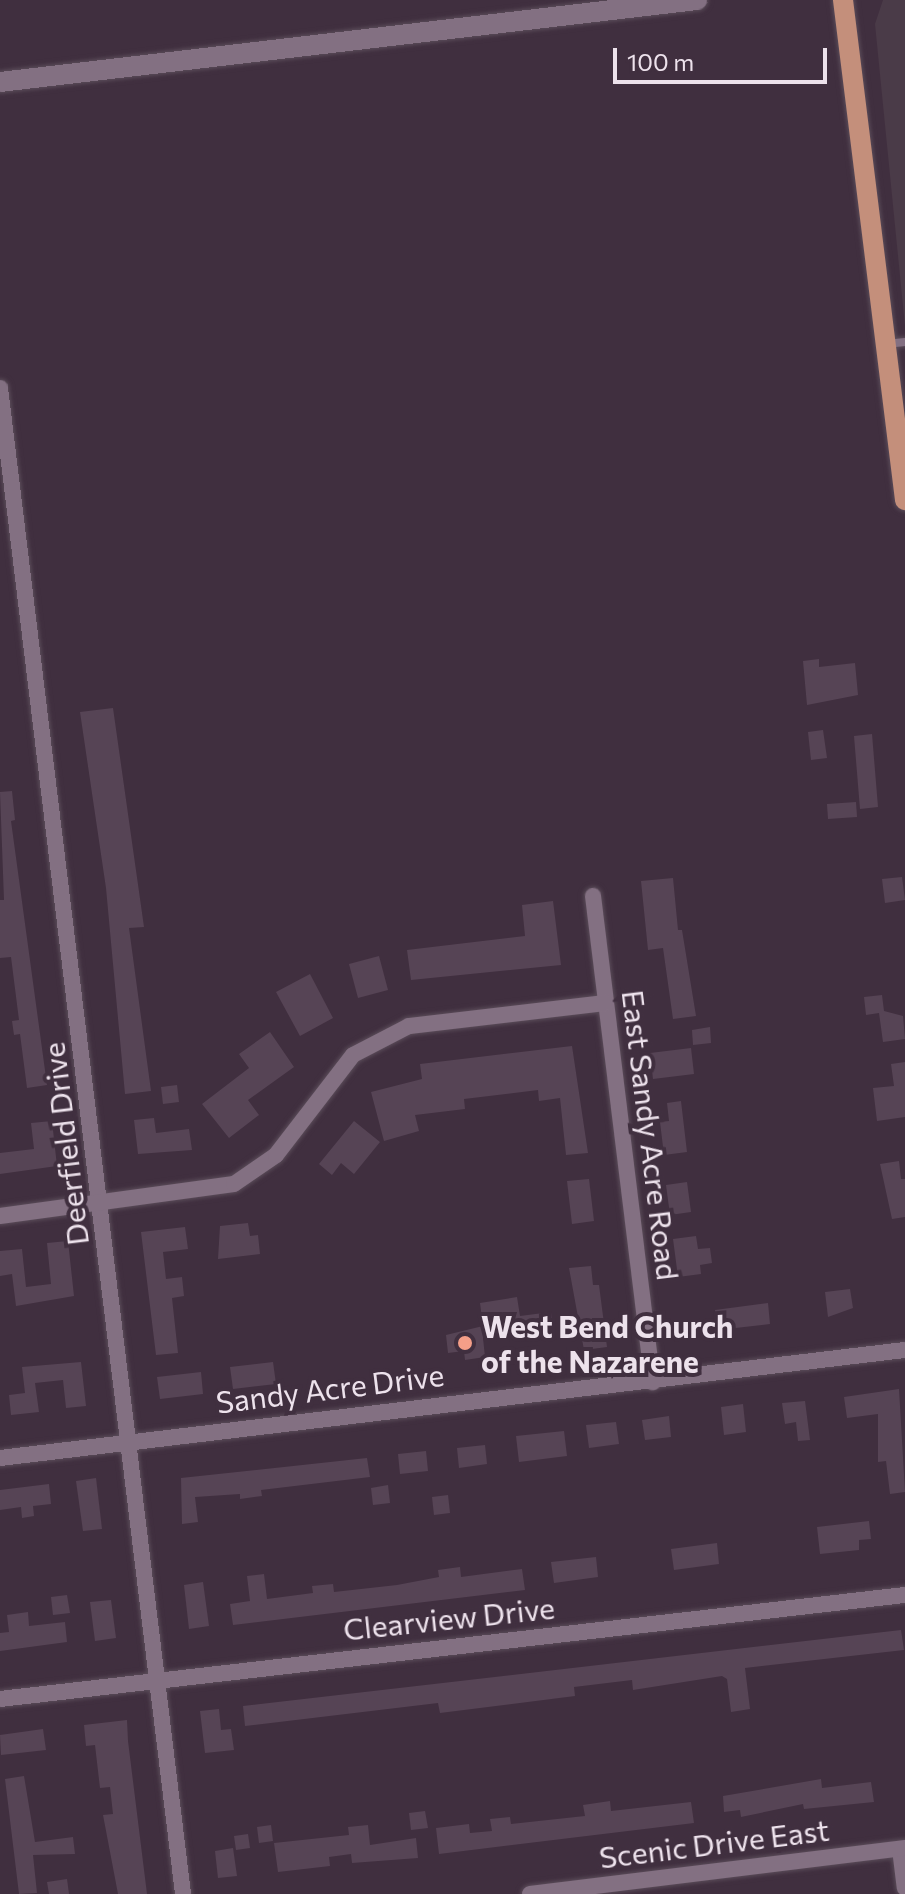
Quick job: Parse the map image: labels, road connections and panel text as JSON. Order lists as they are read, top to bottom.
{
  "streets": {
    "street": [
      "East Sandy Acre Road",
      "Deerfield Drive",
      "Sandy Acre Drive",
      "Clearview Drive",
      "Scenic Drive East"
    ]
  },
  "crossings": [
    ["East Sandy Acre Road", "Sandy Acre Drive"],
    ["Deerfield Drive", "Sandy Acre Drive"],
    ["Deerfield Drive", "Clearview Drive"]
  ],
  "places": ["West Bend Church of the Nazarene"],
  "scale_bar": "100 m"
}
